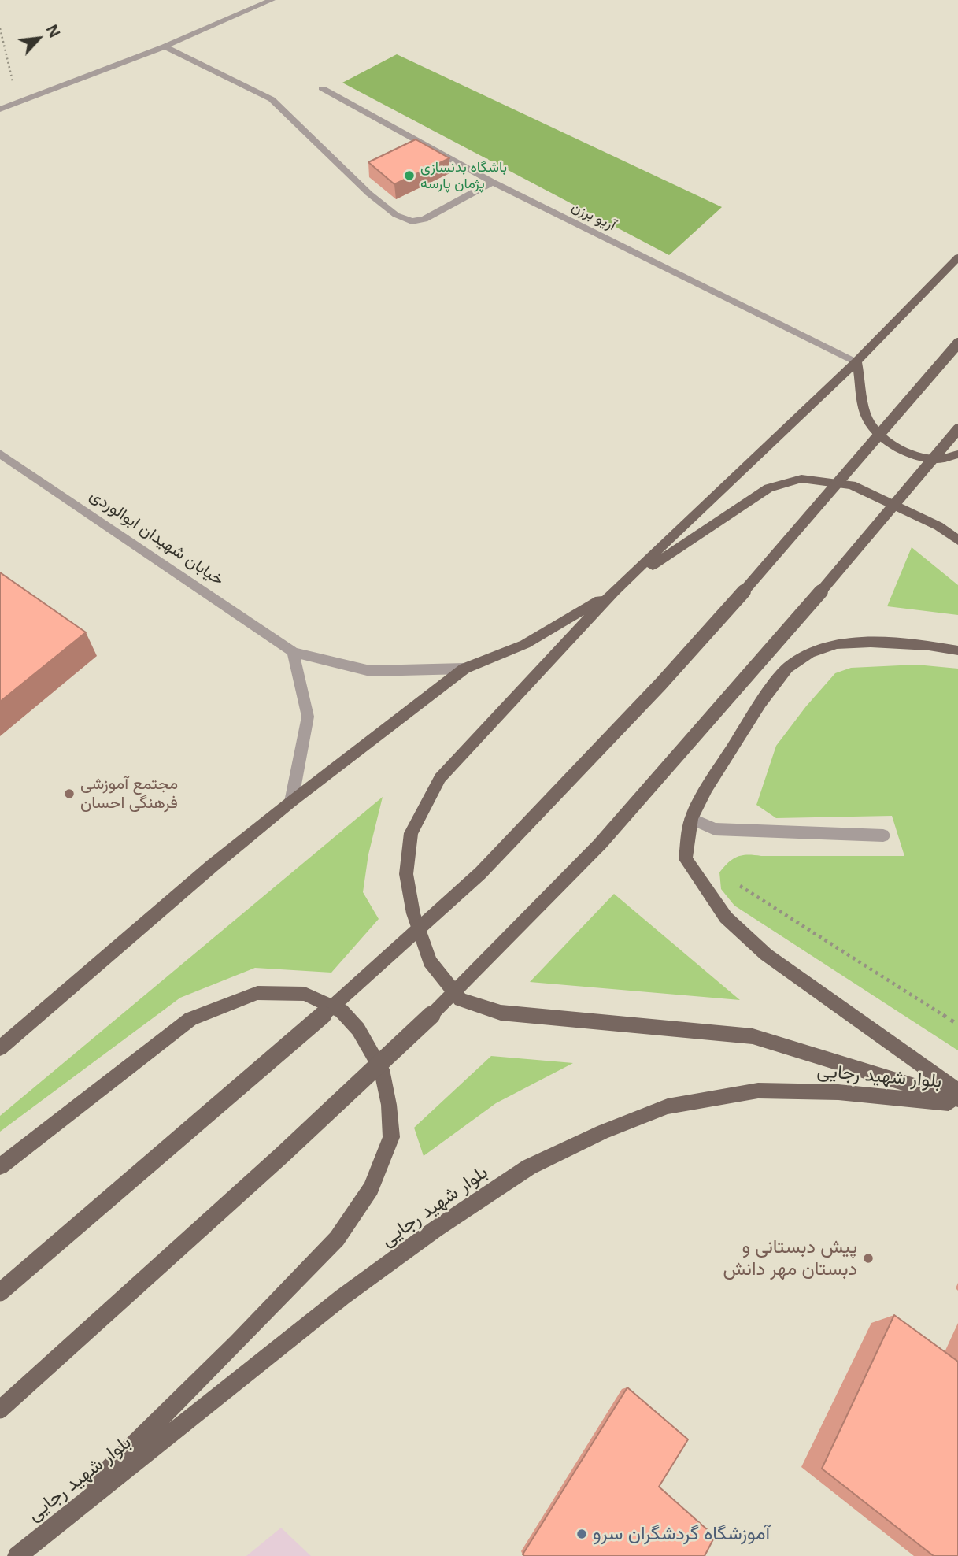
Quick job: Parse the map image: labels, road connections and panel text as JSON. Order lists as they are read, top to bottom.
{
  "streets": {
    "main road": ["بلوار شهید رجایی"],
    "street": ["آریو برزن", "خیابان شهیدان ابوالوردی"]
  },
  "places": [
    "باشگاه بدنسازی پژمان پارسه",
    "مجتمع آموزشی فرهنگی احسان",
    "پیش دبستانی و دبستان مهر دانش",
    "آموزشگاه گردشگران سرو"
  ],
  "north": "top right"
}
